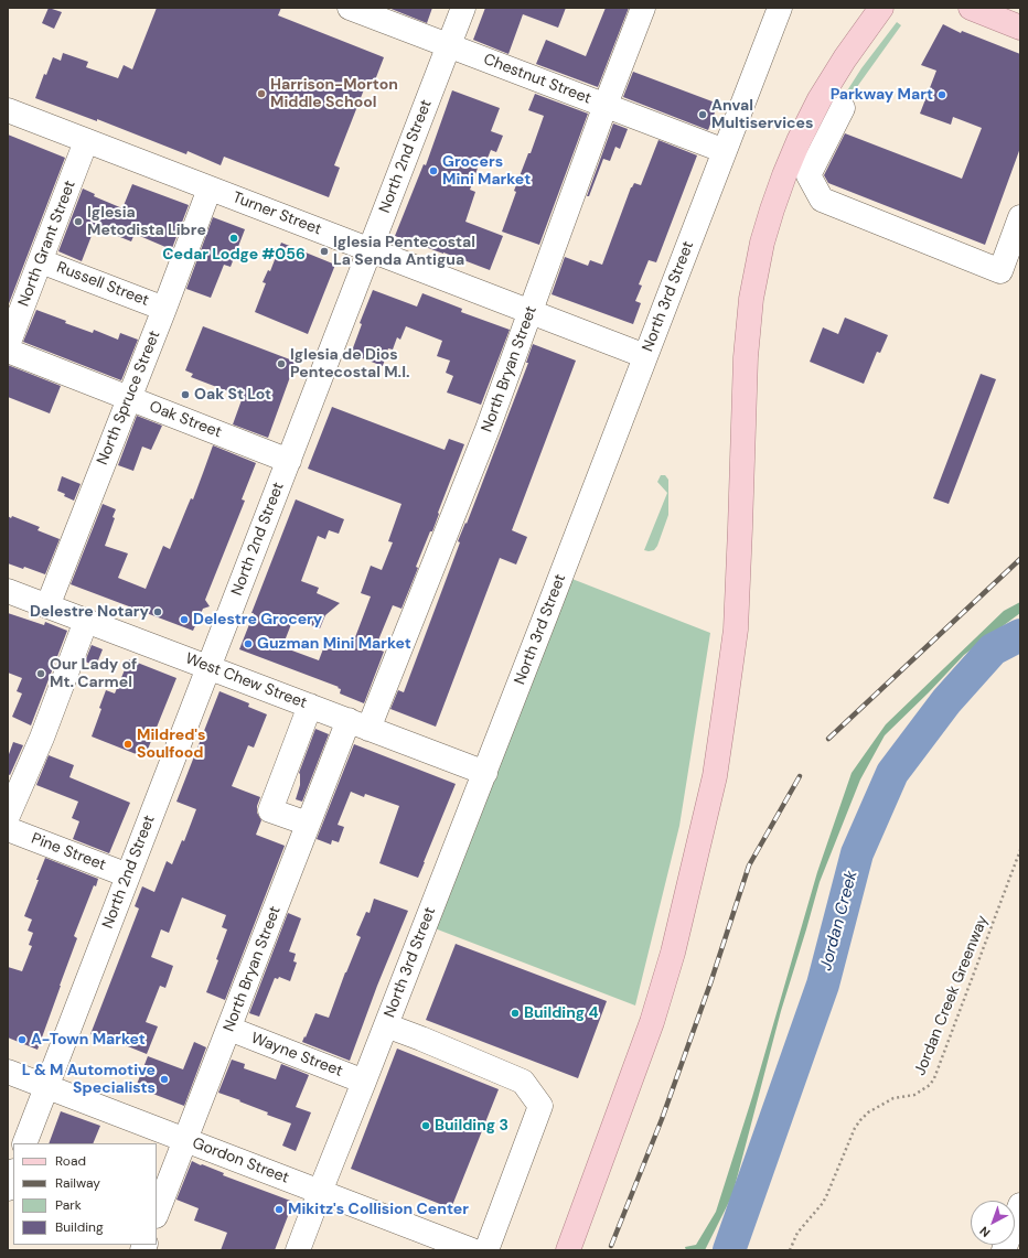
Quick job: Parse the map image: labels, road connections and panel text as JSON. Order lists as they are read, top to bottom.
{
  "streets": {
    "street": [
      "Chestnut Street",
      "North 2nd Street",
      "Turner Street",
      "North Grant Street",
      "Russell Street",
      "North 3rd Street",
      "North Bryan Street",
      "North Spruce Street",
      "Oak Street",
      "West Chew Street",
      "Pine Street",
      "Wayne Street",
      "Gordon Street"
    ],
    "path": ["Jordan Creek Greenway"]
  },
  "crossings": [
    ["Chestnut Street", "North 2nd Street"],
    ["Chestnut Street", "North 3rd Street"],
    ["Chestnut Street", "North Bryan Street"],
    ["North 2nd Street", "Turner Street"],
    ["North 2nd Street", "Oak Street"],
    ["North 2nd Street", "West Chew Street"],
    ["North 2nd Street", "Pine Street"],
    ["North 2nd Street", "Gordon Street"],
    ["Turner Street", "North Grant Street"],
    ["Turner Street", "North 3rd Street"],
    ["Turner Street", "North Bryan Street"],
    ["Turner Street", "North Spruce Street"],
    ["North Grant Street", "Russell Street"],
    ["Russell Street", "North Spruce Street"],
    ["North 3rd Street", "West Chew Street"],
    ["North 3rd Street", "Wayne Street"],
    ["North 3rd Street", "Gordon Street"],
    ["North Bryan Street", "West Chew Street"],
    ["North Bryan Street", "Wayne Street"],
    ["North Bryan Street", "Gordon Street"],
    ["North Spruce Street", "Oak Street"],
    ["North Spruce Street", "West Chew Street"]
  ],
  "water": ["Jordan Creek"],
  "places": [
    "Harrison-Morton Middle School",
    "Parkway Mart",
    "Anval Multiservices",
    "Grocers Mini Market",
    "Iglesia Metodista Libre",
    "Cedar Lodge #056",
    "Iglesia Pentecostal La Senda Antigua",
    "Iglesia de Dios Pentecostal M.I.",
    "Oak St Lot",
    "Delestre Notary",
    "Delestre Grocery",
    "Guzman Mini Market",
    "Our Lady of Mt. Carmel",
    "Mildred's Soulfood",
    "Building 4",
    "A-Town Market",
    "L & M Automotive Specialists",
    "Building 3",
    "Mikitz's Collision Center"
  ],
  "legend": [
    "Road",
    "Railway",
    "Park",
    "Building"
  ],
  "north": "bottom left"
}
